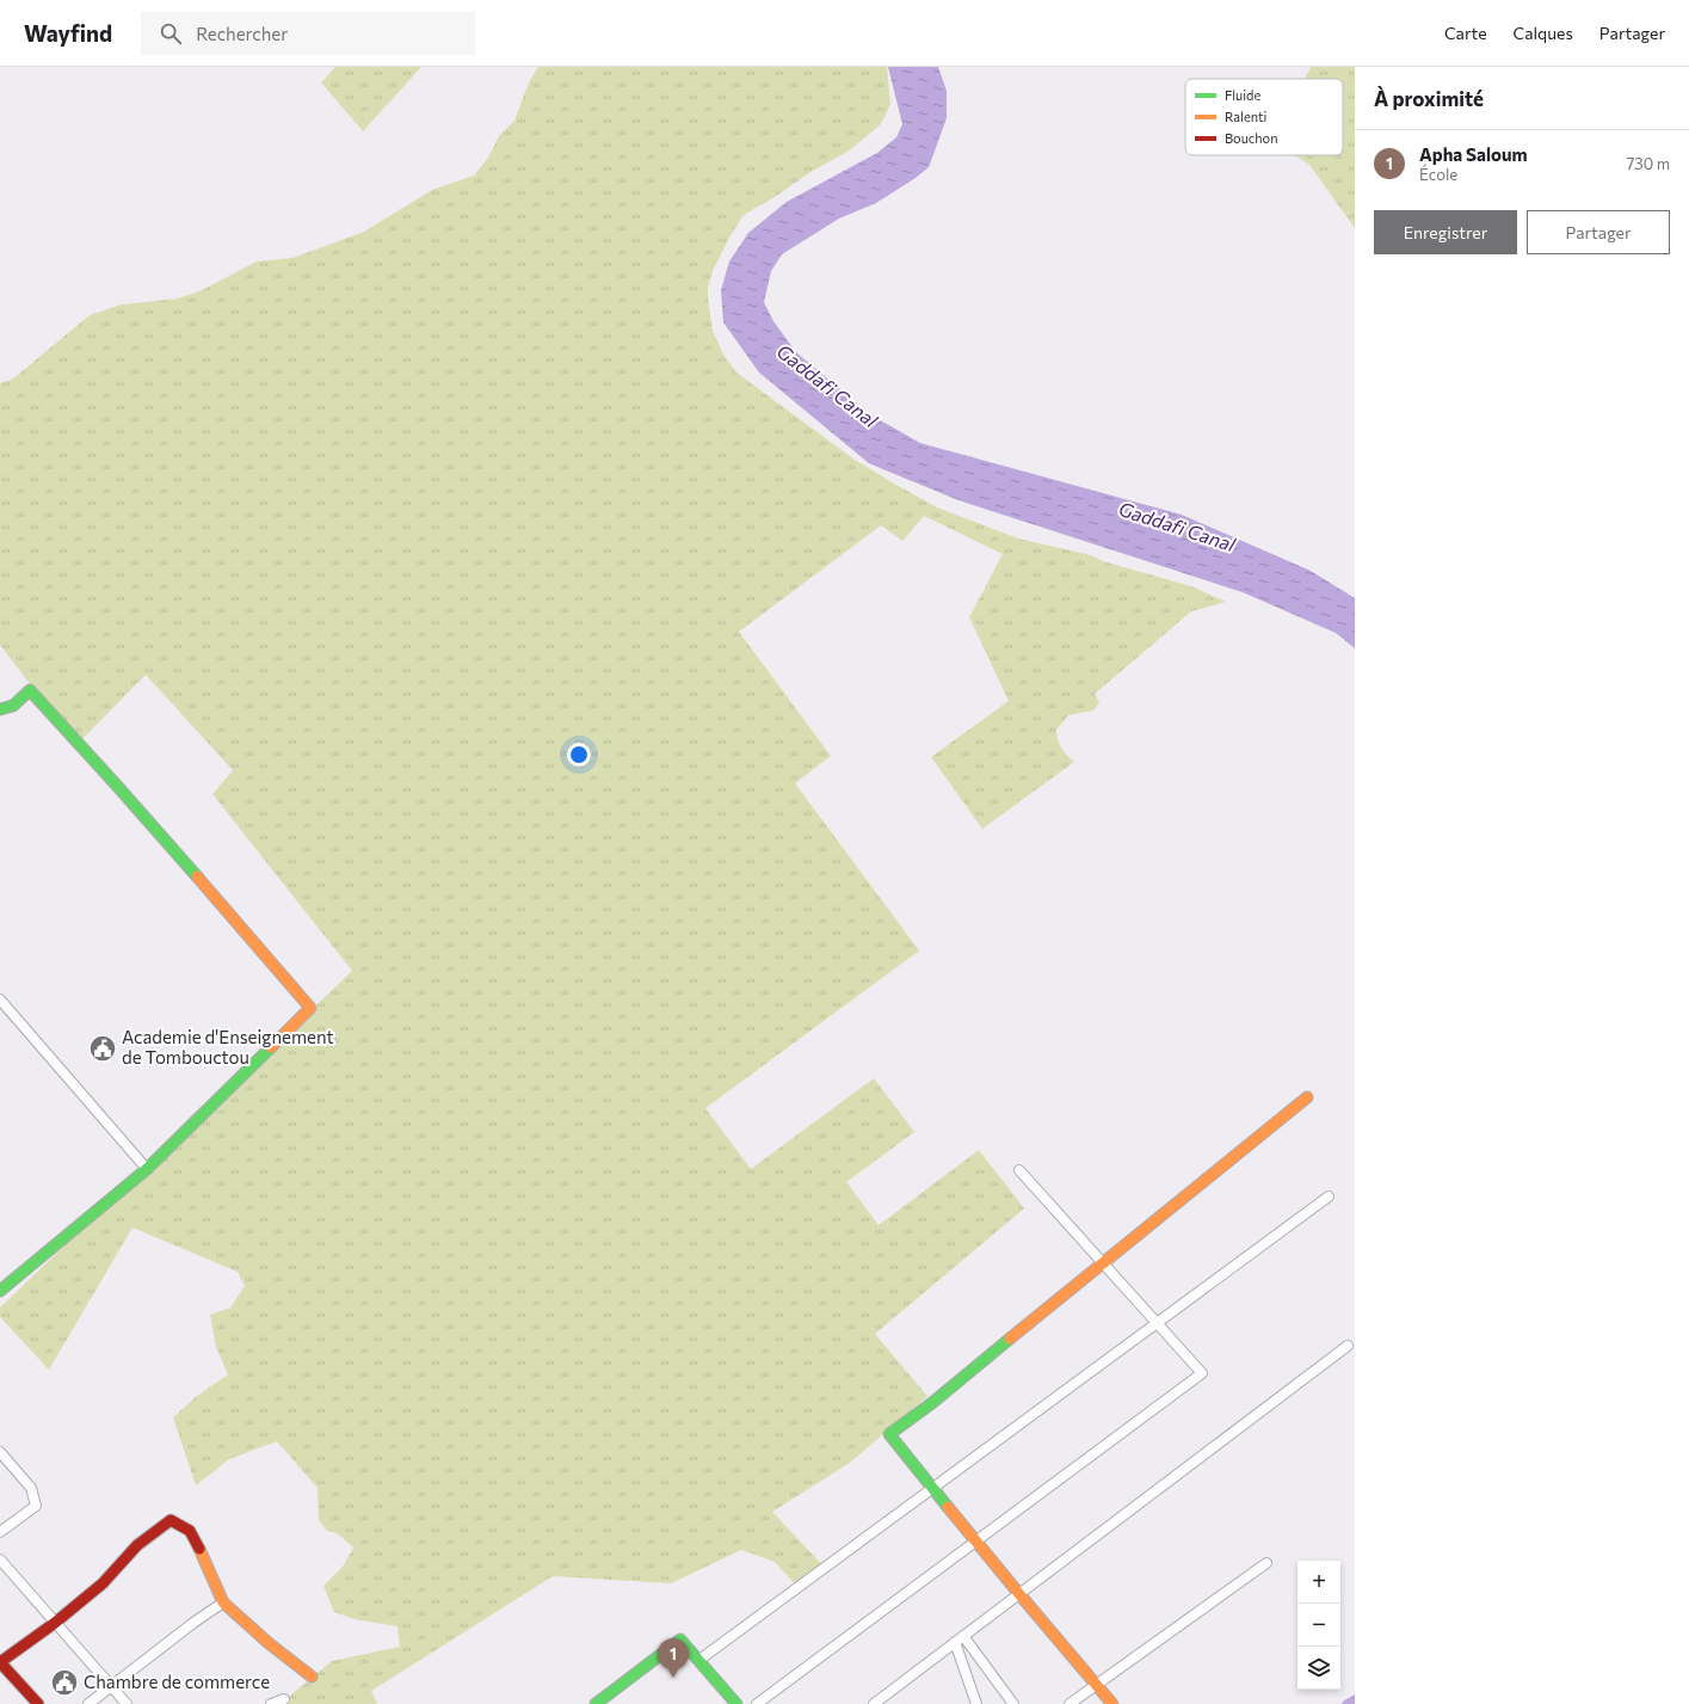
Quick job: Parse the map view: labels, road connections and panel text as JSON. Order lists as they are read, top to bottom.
{
  "water": ["Gaddafi Canal"],
  "places": {
    "public building": ["Academie d'Enseignement de Tombouctou", "Chambre de commerce"]
  },
  "legend": ["Fluide", "Ralenti", "Bouchon"],
  "page": {
    "header": "Wayfind",
    "search": "Rechercher",
    "nav": ["Carte", "Calques", "Partager"],
    "heading": "À proximité",
    "list": [
      {
        "mark": "1",
        "name": "Apha Saloum",
        "note": "École",
        "value": "730 m"
      }
    ],
    "buttons": ["Enregistrer", "Partager"],
    "map_buttons": ["+", "−"],
    "pins": "1"
  }
}
